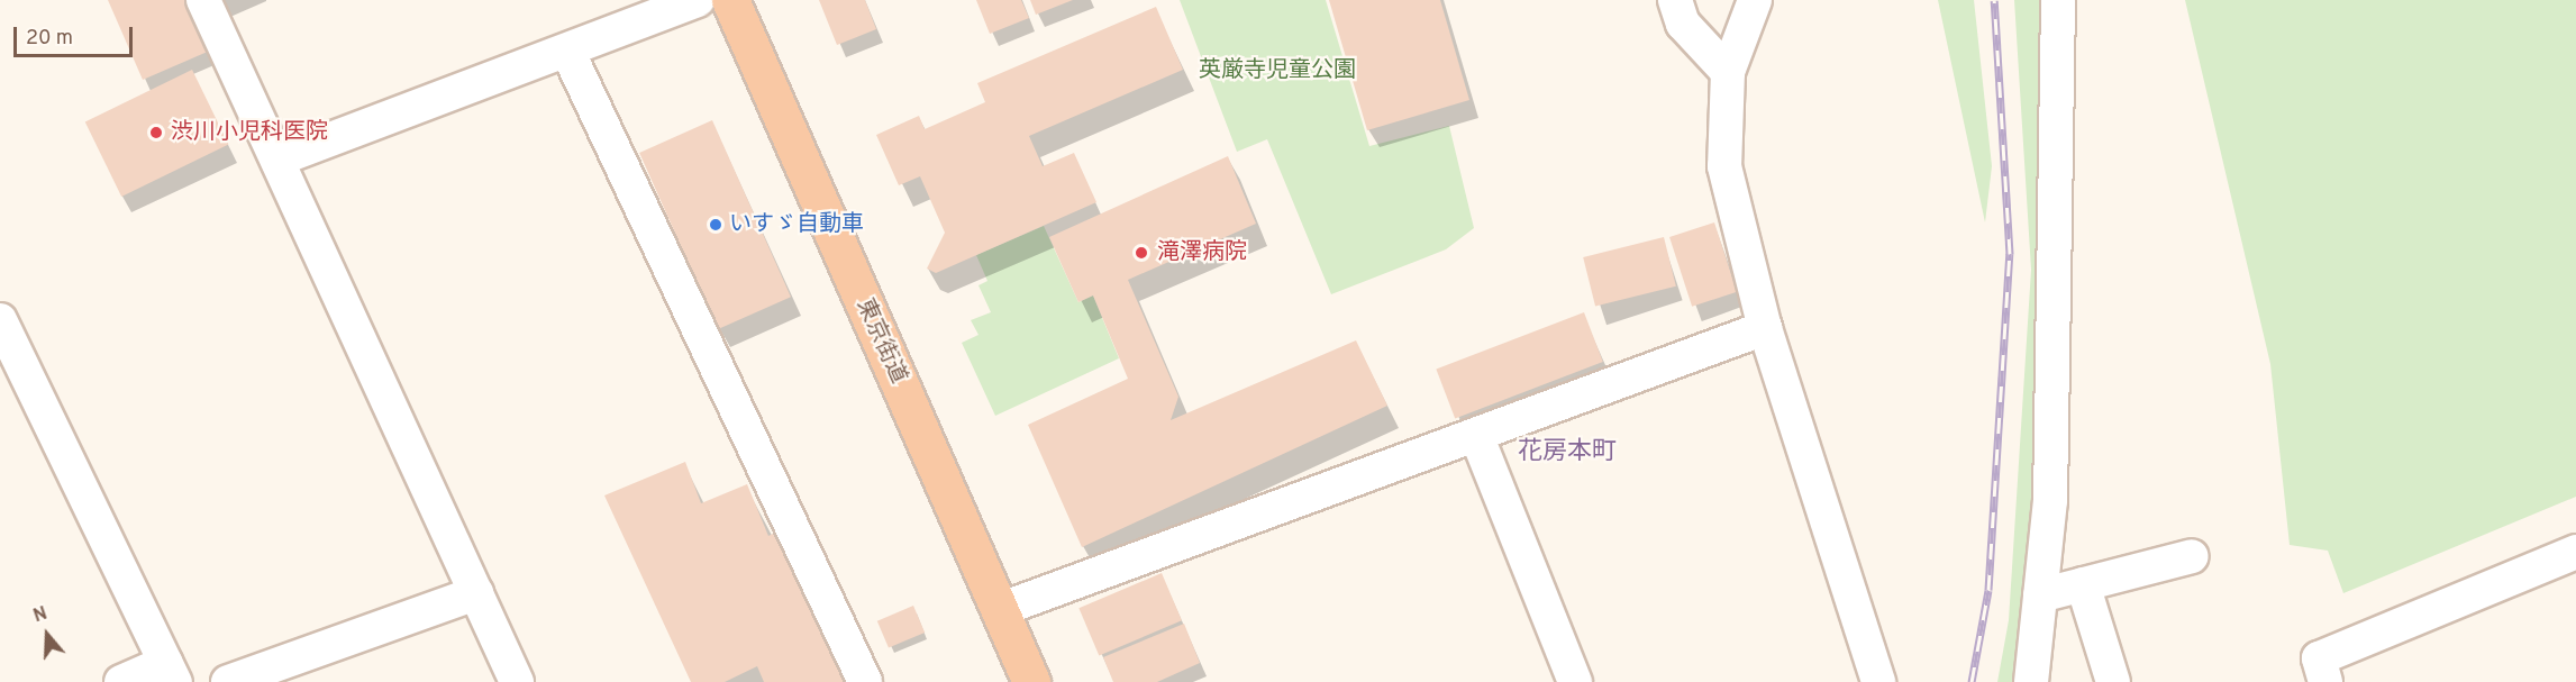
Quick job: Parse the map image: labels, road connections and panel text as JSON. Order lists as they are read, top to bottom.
{
  "streets": {
    "highway": ["東京街道"]
  },
  "districts": ["花房本町"],
  "parks": ["英厳寺児童公園"],
  "places": ["渋川小児科医院", "いすゞ自動車", "滝澤病院"],
  "scale_bar": "20 m",
  "north": "top"
}
